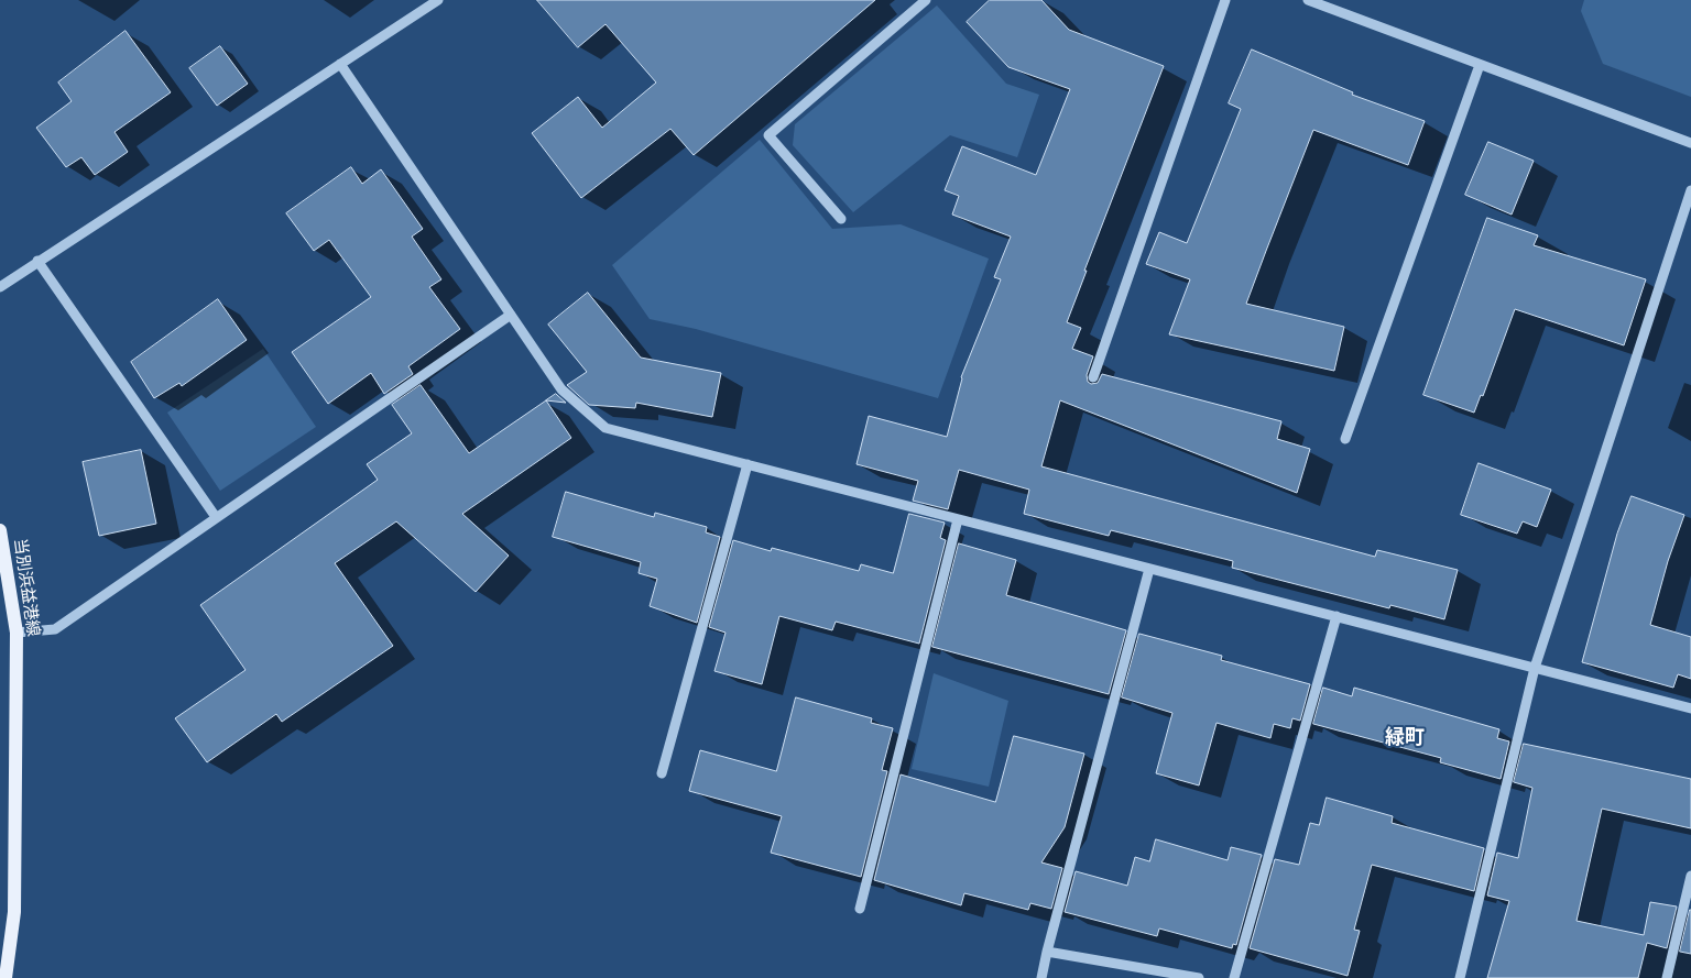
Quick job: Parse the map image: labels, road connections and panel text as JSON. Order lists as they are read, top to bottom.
{
  "streets": {
    "main road": ["当別浜益港線"]
  },
  "districts": ["緑町"]
}
